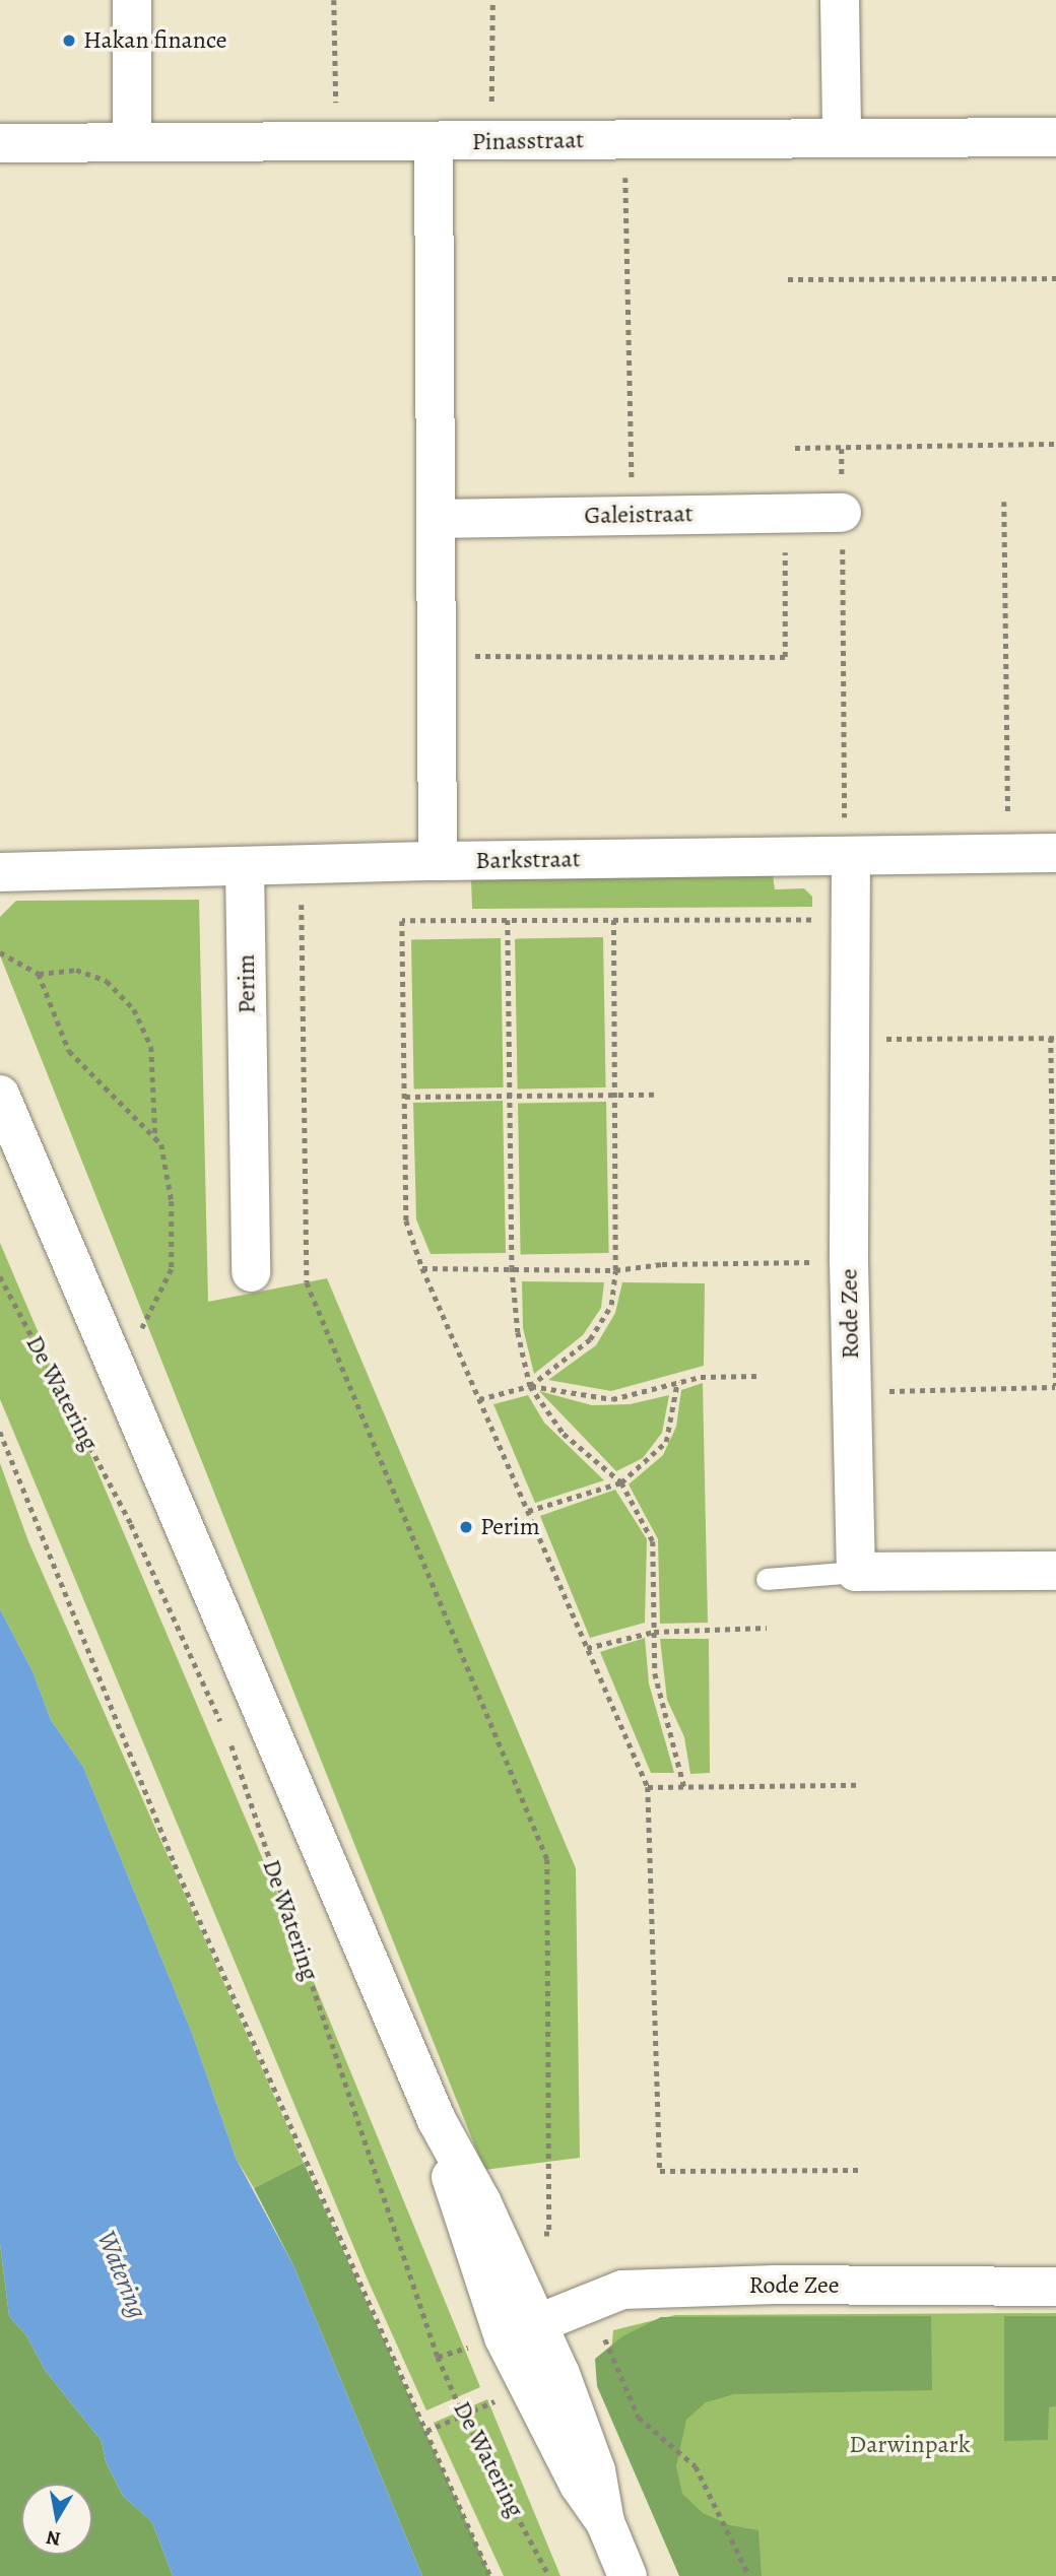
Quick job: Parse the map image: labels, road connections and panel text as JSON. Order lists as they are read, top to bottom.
{
  "streets": {
    "street": [
      "Pinasstraat",
      "Galeistraat",
      "Barkstraat",
      "Perim",
      "Rode Zee"
    ],
    "path": ["De Watering"]
  },
  "crossings": [
    ["Barkstraat", "Perim"],
    ["Barkstraat", "Rode Zee"]
  ],
  "water": ["Watering"],
  "parks": ["Darwinpark"],
  "places": ["Hakan finance", "Perim"],
  "north": "bottom"
}
